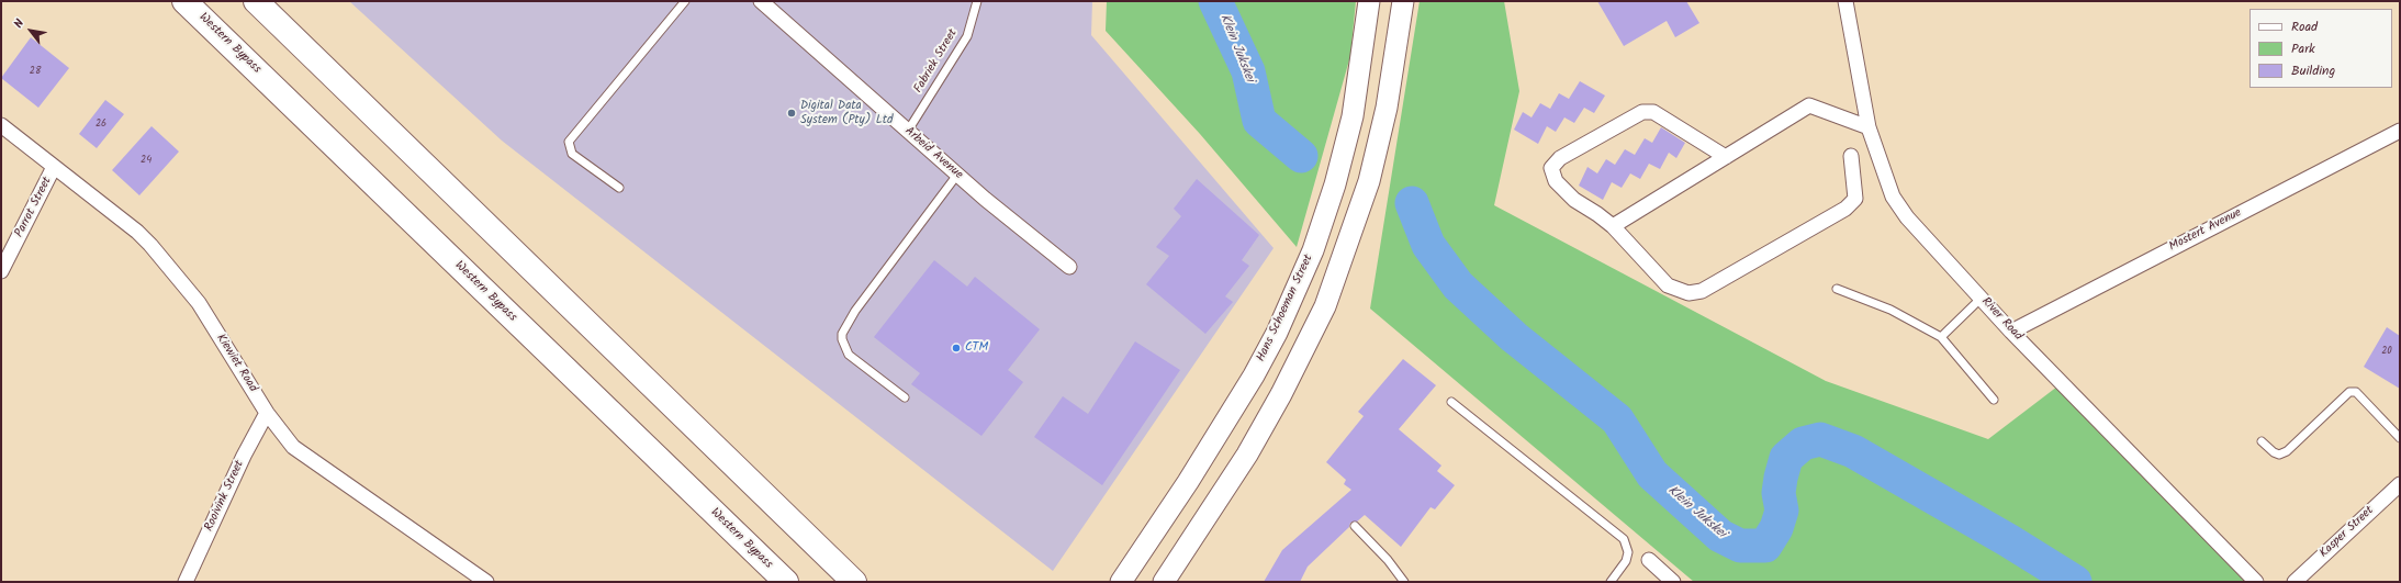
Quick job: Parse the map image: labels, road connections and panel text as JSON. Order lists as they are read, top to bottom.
{
  "streets": {
    "highway": ["Western Bypass"],
    "main road": ["Hans Schoeman Street"],
    "street": [
      "Arbeid Avenue",
      "Parrot Street",
      "Mostert Avenue",
      "River Road",
      "Kiewiet Road",
      "Rooivink Street",
      "Kasper Street"
    ],
    "lane": ["Fabriek Street"]
  },
  "crossings": [
    ["Fabriek Street", "Arbeid Avenue"],
    ["Parrot Street", "Kiewiet Road"],
    ["Mostert Avenue", "River Road"],
    ["Kiewiet Road", "Rooivink Street"]
  ],
  "water": ["Klein Jukskei"],
  "places": ["Digital Data System (Pty) Ltd", "CTM"],
  "house_numbers": [
    "28",
    "26",
    "24",
    "20"
  ],
  "legend": ["Road", "Park", "Building"],
  "north": "top left"
}
